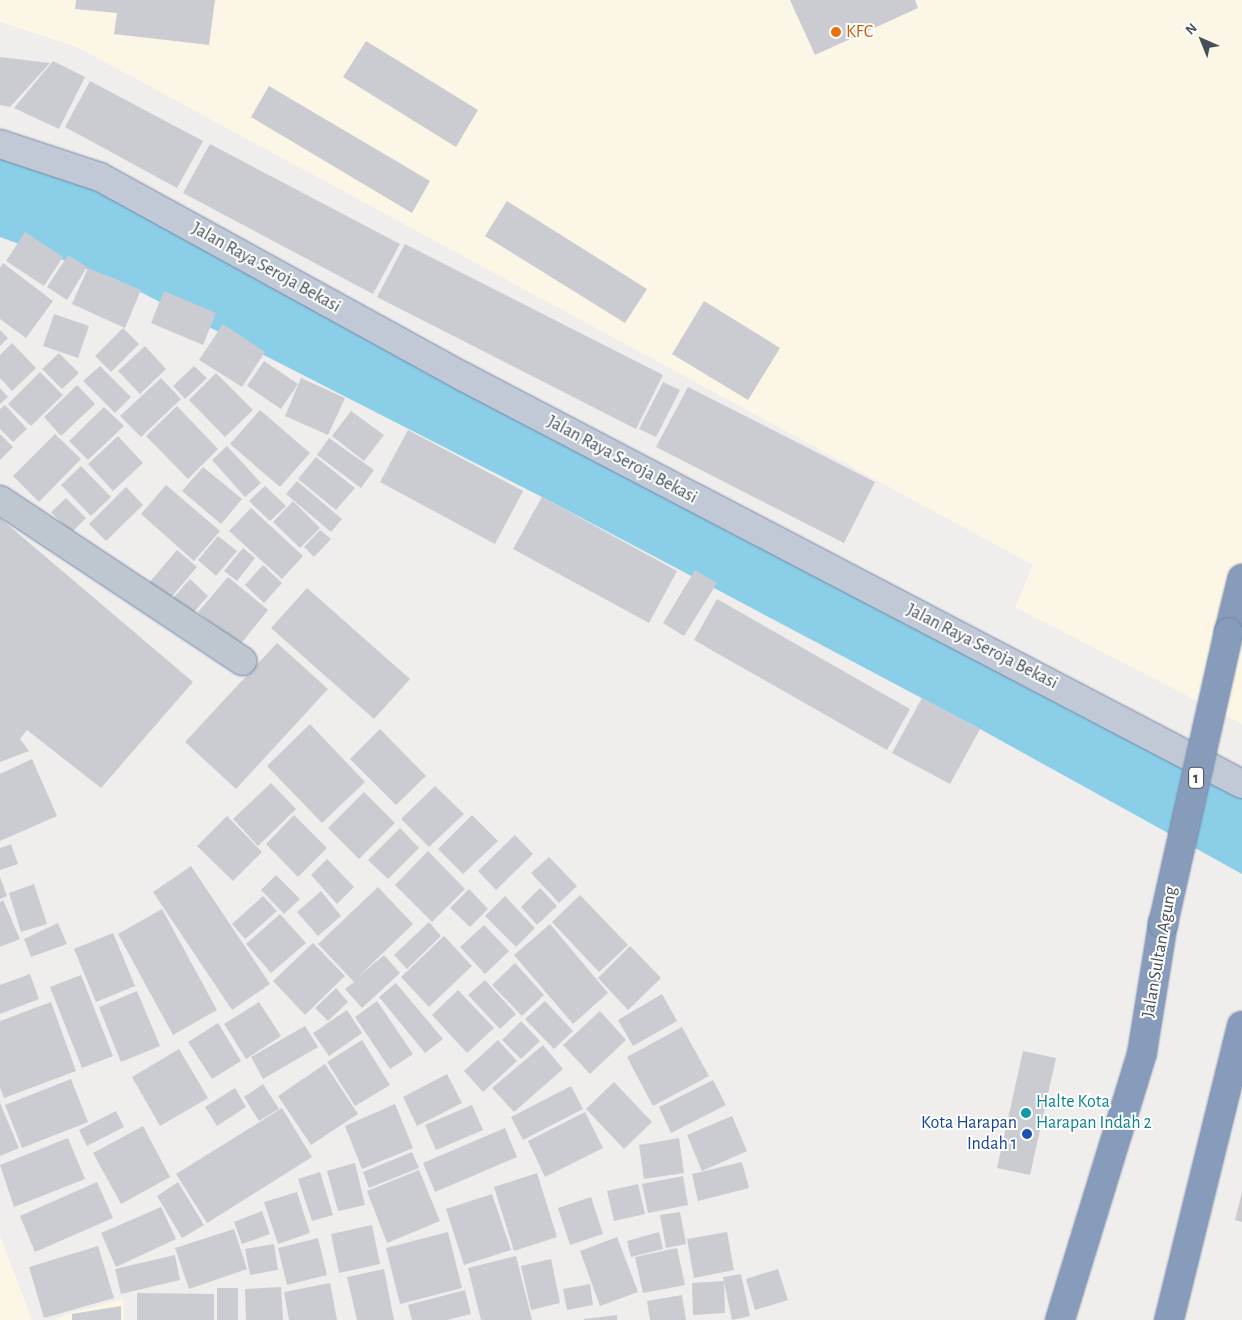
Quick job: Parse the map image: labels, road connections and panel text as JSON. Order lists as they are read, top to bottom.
{
  "streets": {
    "highway": ["1", "Jalan Sultan Agung"],
    "street": ["Jalan Raya Seroja Bekasi"]
  },
  "places": ["KFC", "Halte Kota Harapan Indah 2", "Kota Harapan Indah 1"],
  "north": "top left"
}
